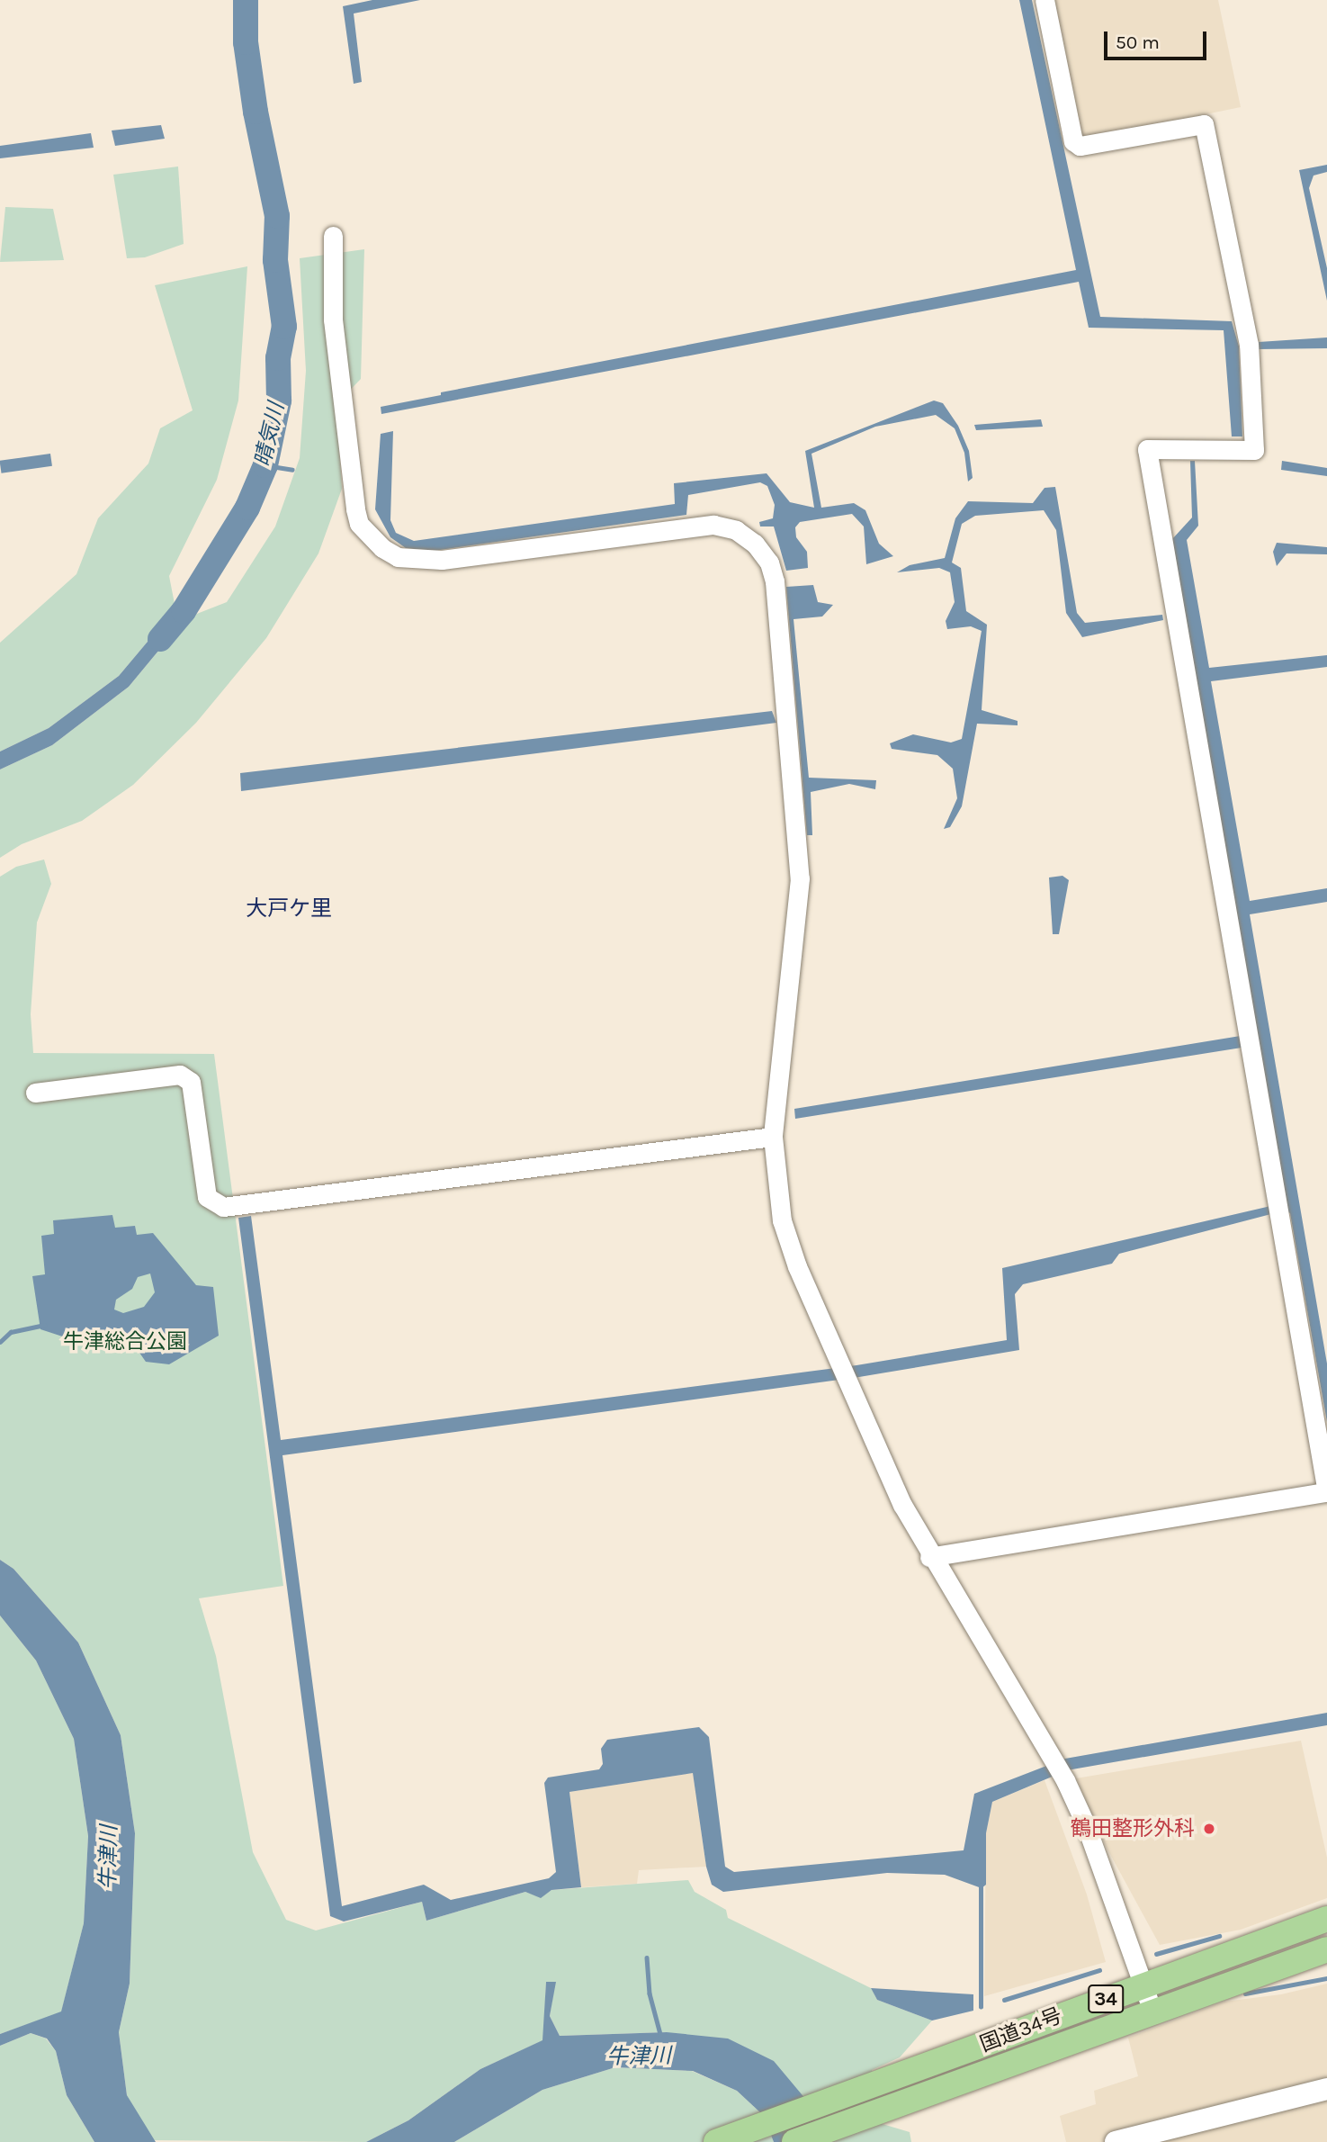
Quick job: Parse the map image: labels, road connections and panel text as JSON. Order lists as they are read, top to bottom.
{
  "streets": {
    "highway": ["34", "国道34号"]
  },
  "districts": ["大戸ケ里"],
  "water": ["晴気川", "牛津川"],
  "parks": ["牛津総合公園"],
  "places": ["鶴田整形外科"],
  "scale_bar": "50 m"
}
